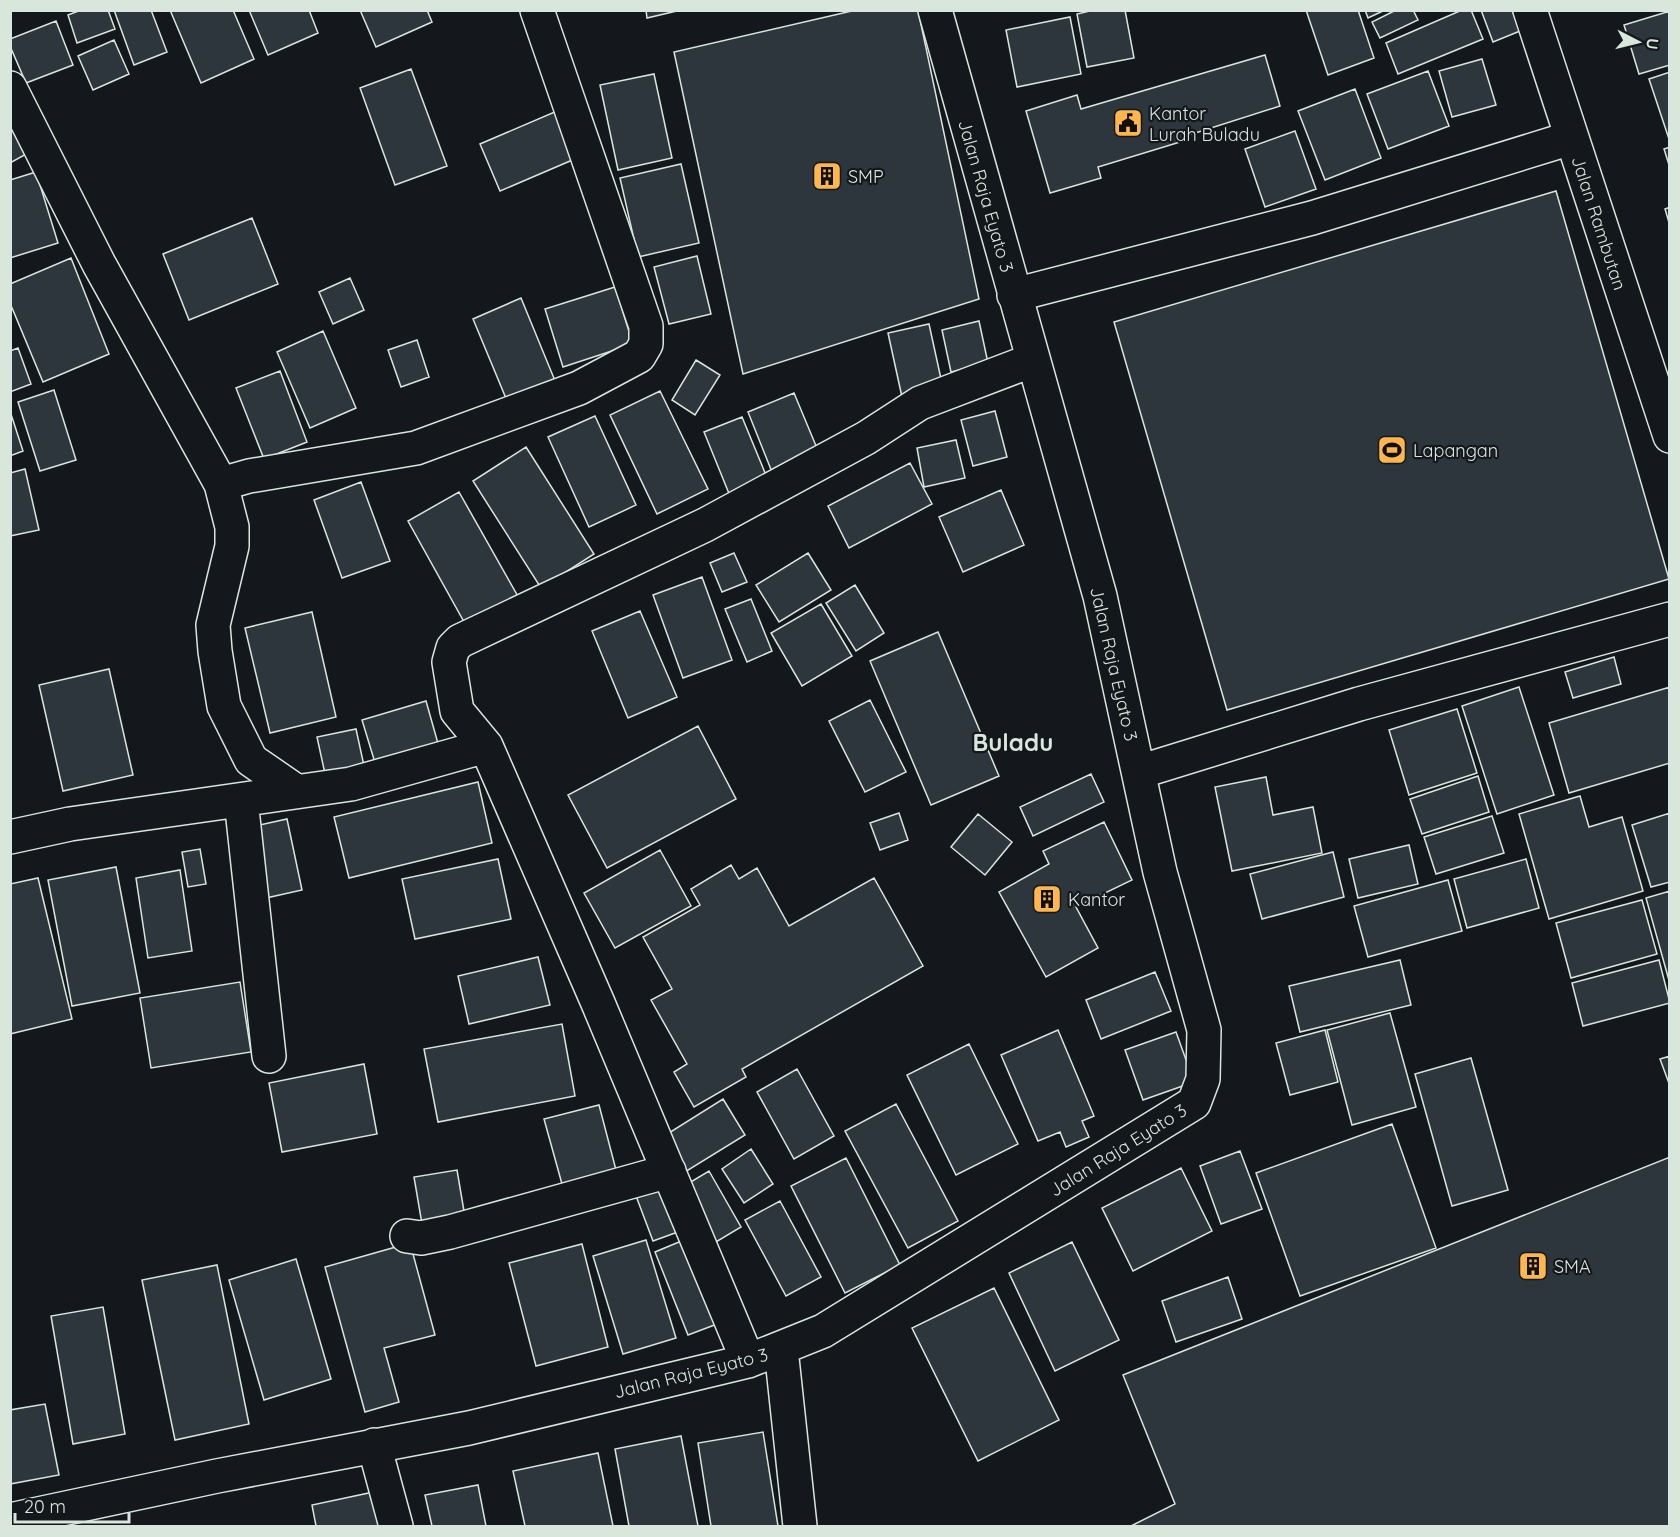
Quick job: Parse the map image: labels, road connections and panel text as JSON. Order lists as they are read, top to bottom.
{
  "streets": {
    "street": ["Jalan Raja Eyato 3", "Jalan Rambutan"]
  },
  "districts": ["Buladu"],
  "places": {
    "public building": ["Kantor Lurah Buladu"],
    "building": ["SMP", "Kantor", "SMA"],
    "sports": ["Lapangan"]
  },
  "scale_bar": "20 m",
  "north": "right"
}
